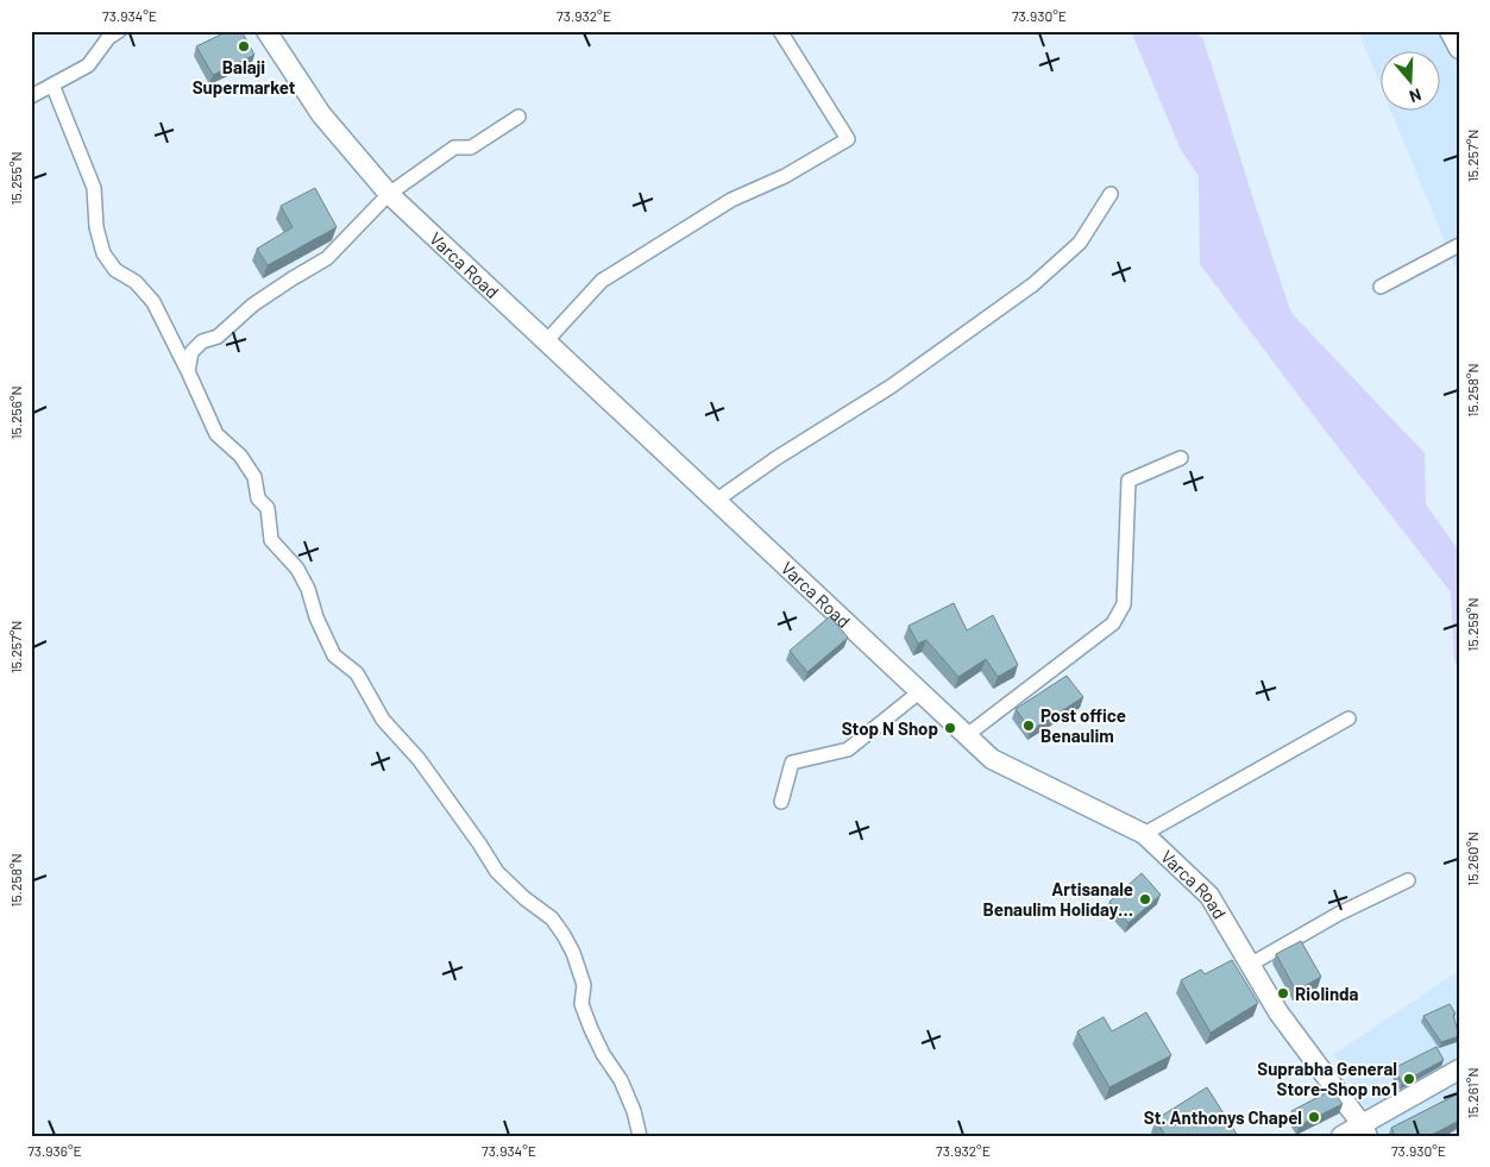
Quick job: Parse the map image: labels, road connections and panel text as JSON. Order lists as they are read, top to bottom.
{
  "streets": {
    "main road": ["Varca Road"]
  },
  "places": [
    "Balaji Supermarket",
    "Post office Benaulim",
    "Stop N Shop",
    "Artisanale Benaulim Holiday…",
    "Riolinda",
    "Suprabha General Store-Shop no1",
    "St. Anthonys Chapel"
  ],
  "north": "bottom",
  "coordinates": [
    "73.934°E",
    "73.932°E",
    "73.930°E",
    "15.257°N",
    "15.255°N",
    "15.258°N",
    "15.256°N",
    "15.259°N",
    "15.260°N",
    "15.261°N",
    "73.936°E"
  ]
}
